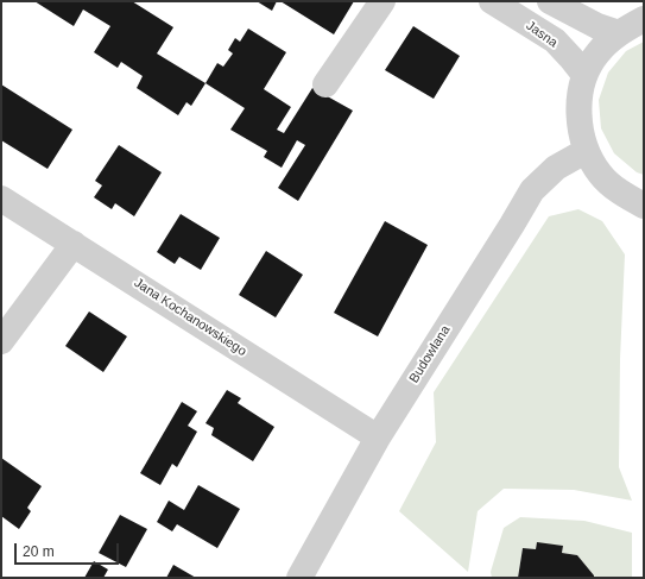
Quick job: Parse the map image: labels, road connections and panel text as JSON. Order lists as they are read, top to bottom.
{
  "streets": {
    "street": ["Jasna", "Jana Kochanowskiego", "Budowlana"]
  },
  "crossings": [
    ["Jana Kochanowskiego", "Budowlana"]
  ],
  "scale_bar": "20 m"
}
